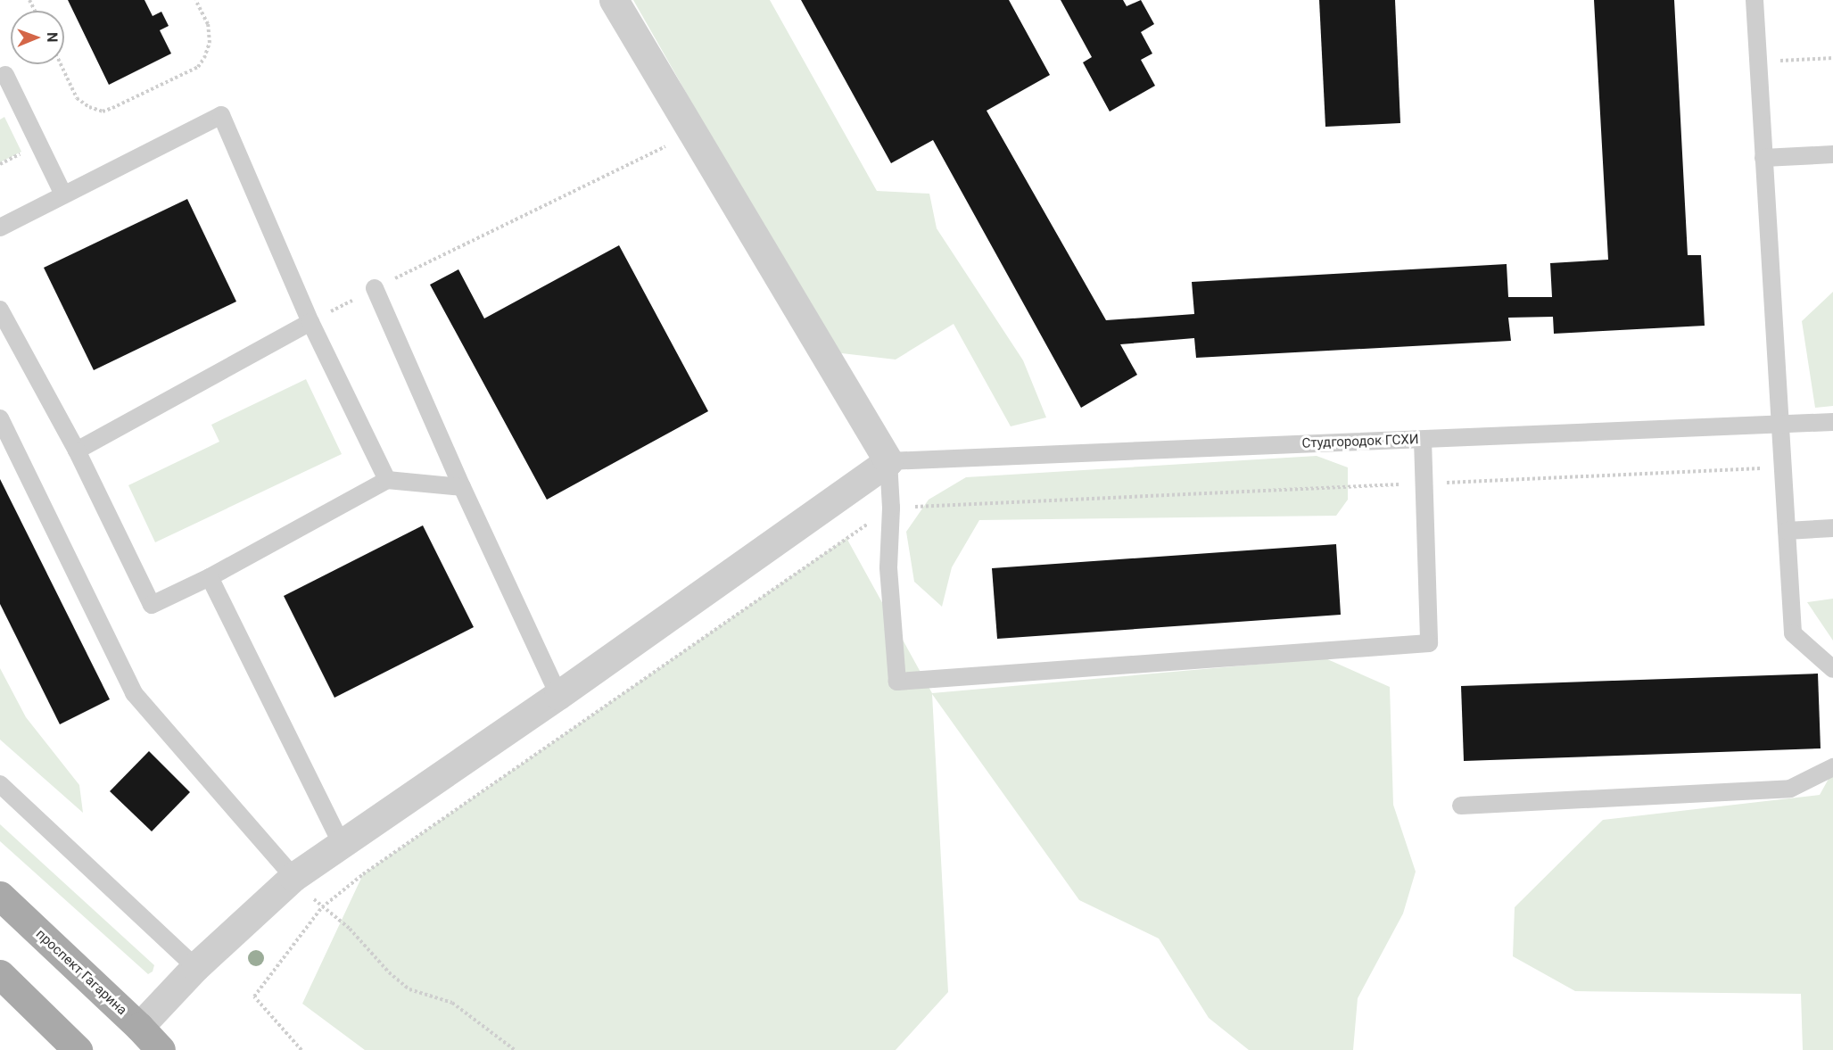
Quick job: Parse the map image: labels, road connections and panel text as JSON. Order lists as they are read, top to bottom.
{
  "streets": {
    "main road": ["проспект Гагарина"],
    "lane": ["Студгородок ГСХИ"]
  },
  "north": "right"
}
